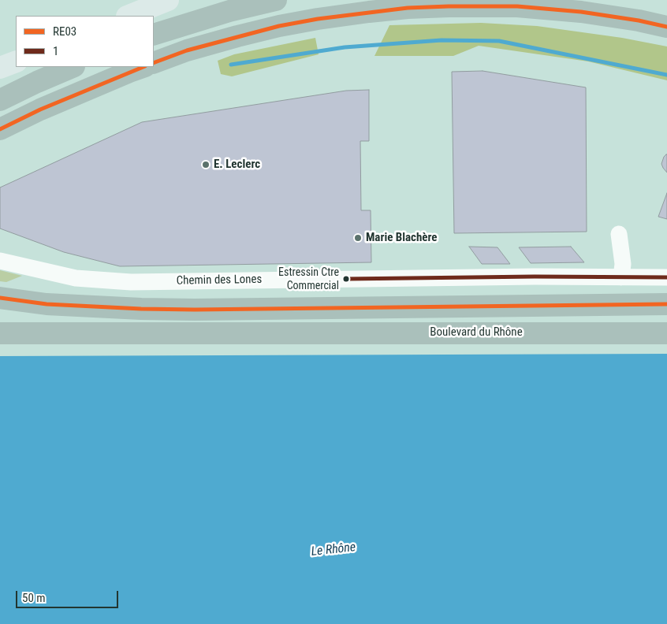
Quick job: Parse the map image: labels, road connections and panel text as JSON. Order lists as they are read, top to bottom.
{
  "streets": {
    "highway": ["Boulevard du Rhône"],
    "street": ["Chemin des Lones"]
  },
  "water": ["Le Rhône"],
  "places": ["E. Leclerc", "Marie Blachère", "Estressin Ctre Commercial"],
  "lines": ["transit line RE03", "transit line 1"],
  "legend": ["RE03", "1"],
  "scale_bar": "50 m"
}
